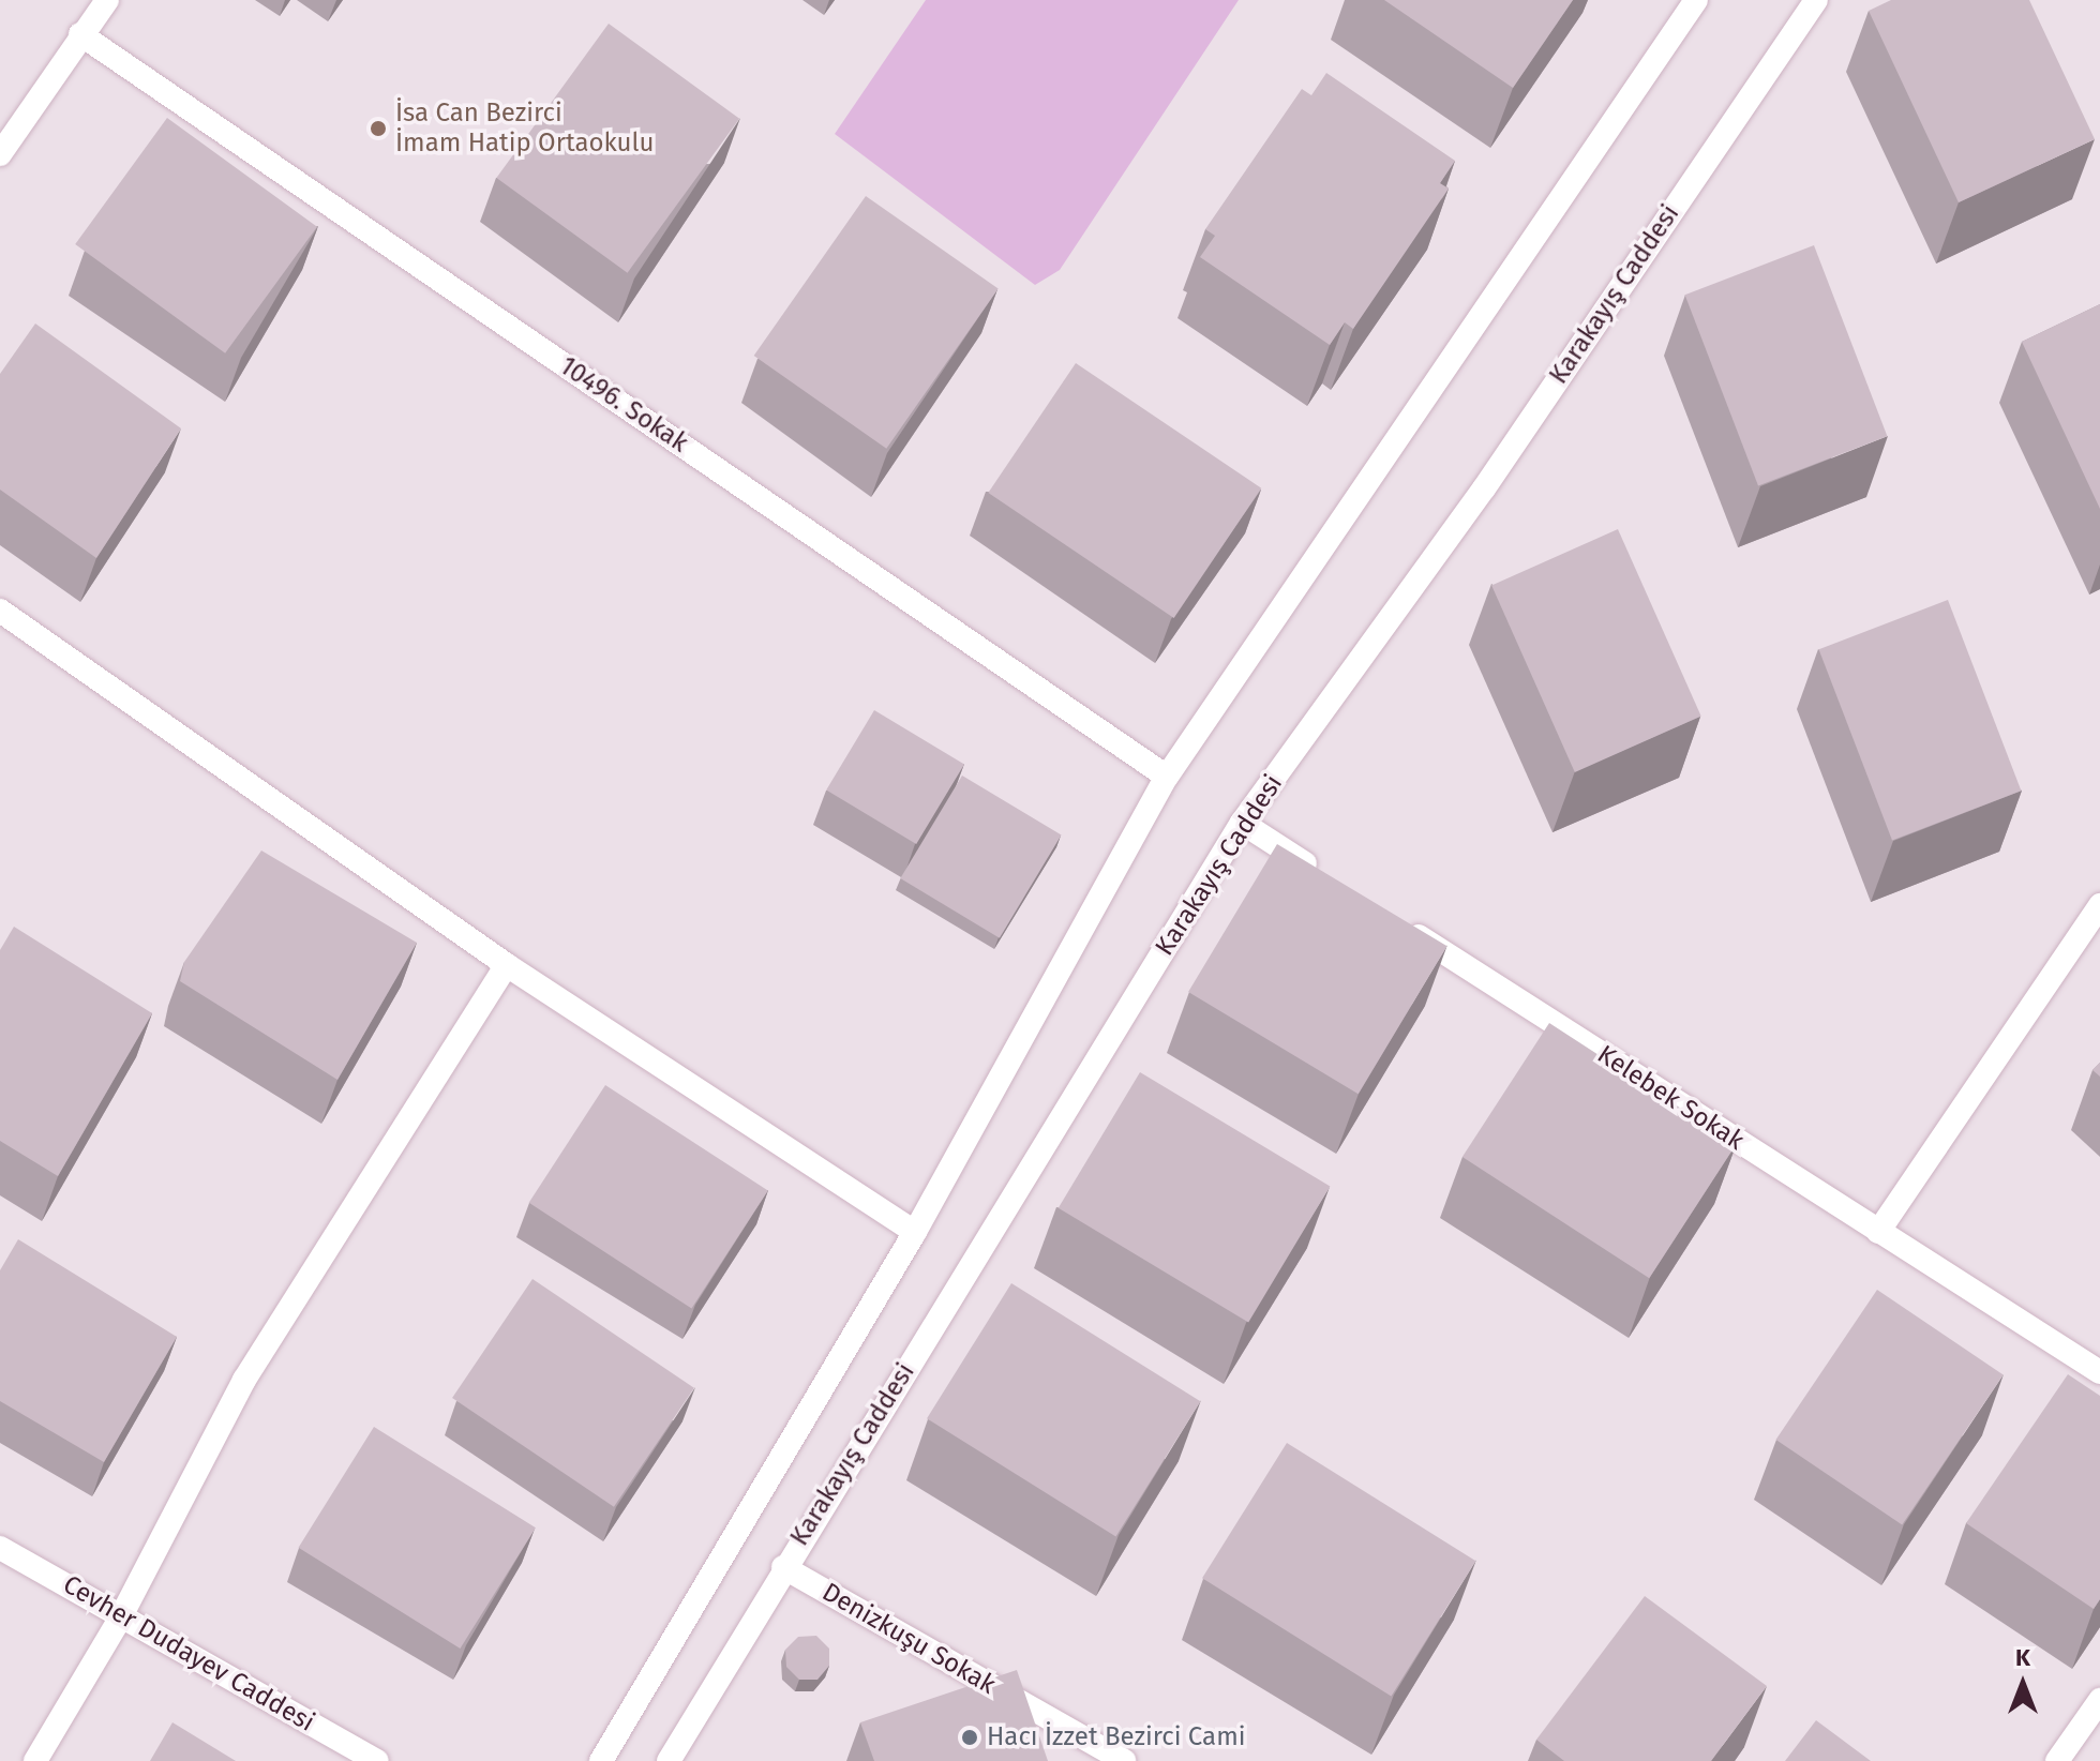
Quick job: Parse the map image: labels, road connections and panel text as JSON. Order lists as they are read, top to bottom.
{
  "streets": {
    "street": [
      "Karakayış Caddesi",
      "10496. Sokak",
      "Kelebek Sokak",
      "Denizkuşu Sokak",
      "Cevher Dudayev Caddesi"
    ]
  },
  "crossings": [
    ["Karakayış Caddesi", "Denizkuşu Sokak"]
  ],
  "places": ["İsa Can Bezirci İmam Hatip Ortaokulu", "Hacı İzzet Bezirci Cami"],
  "north": "top"
}
